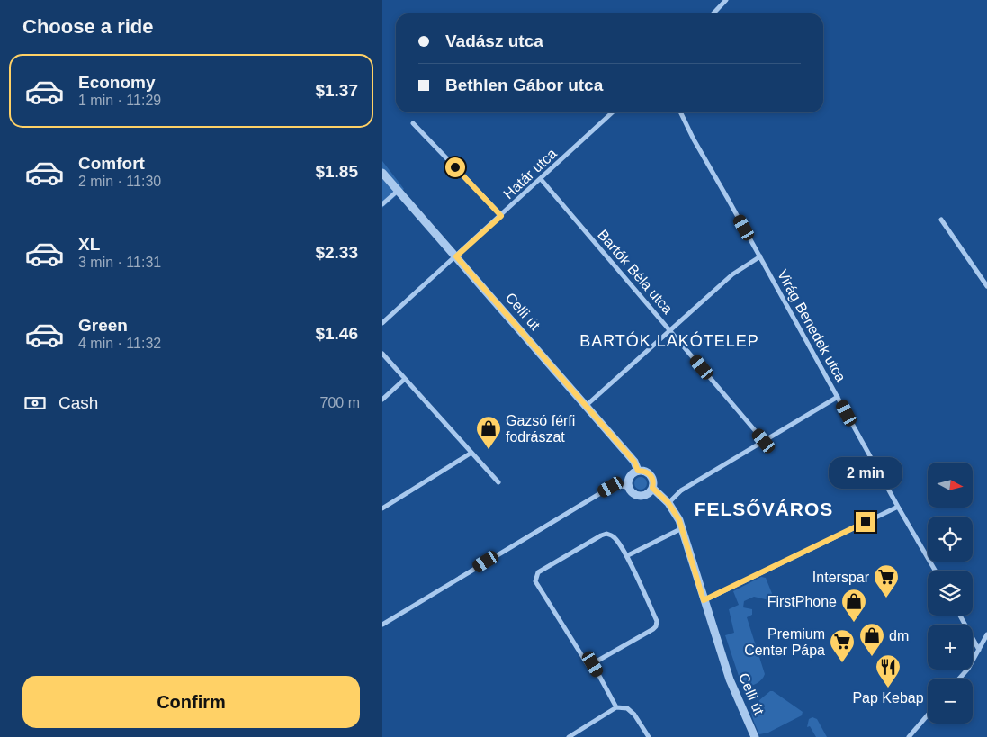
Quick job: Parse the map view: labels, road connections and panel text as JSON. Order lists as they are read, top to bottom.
{
  "streets": {
    "street": [
      "Határ utca",
      "Bartók Béla utca",
      "Celli út",
      "Virág Benedek utca"
    ]
  },
  "crossings": [
    ["Határ utca", "Bartók Béla utca"],
    ["Határ utca", "Celli út"]
  ],
  "districts": ["BARTÓK LAKÓTELEP", "FELSŐVÁROS"],
  "places": {
    "shop": ["Gazsó férfi fodrászat", "FirstPhone", "dm"],
    "supermarket": ["Interspar", "Premium Center Pápa"],
    "restaurant": ["Pap Kebap"]
  },
  "north": "right",
  "page": {
    "heading": "Choose a ride",
    "banner": ["Vadász utca", "Bethlen Gábor utca"],
    "list": [
      {
        "name": "Economy",
        "note": "1 min · 11:29",
        "value": "$1.37"
      },
      {
        "name": "Comfort",
        "note": "2 min · 11:30",
        "value": "$1.85"
      },
      {
        "name": "XL",
        "note": "3 min · 11:31",
        "value": "$2.33"
      },
      {
        "name": "Green",
        "note": "4 min · 11:32",
        "value": "$1.46"
      }
    ],
    "pay": ["Cash", "700 m"],
    "bubble": "2 min",
    "map_buttons": ["+", "−"],
    "buttons": "Confirm"
  }
}
